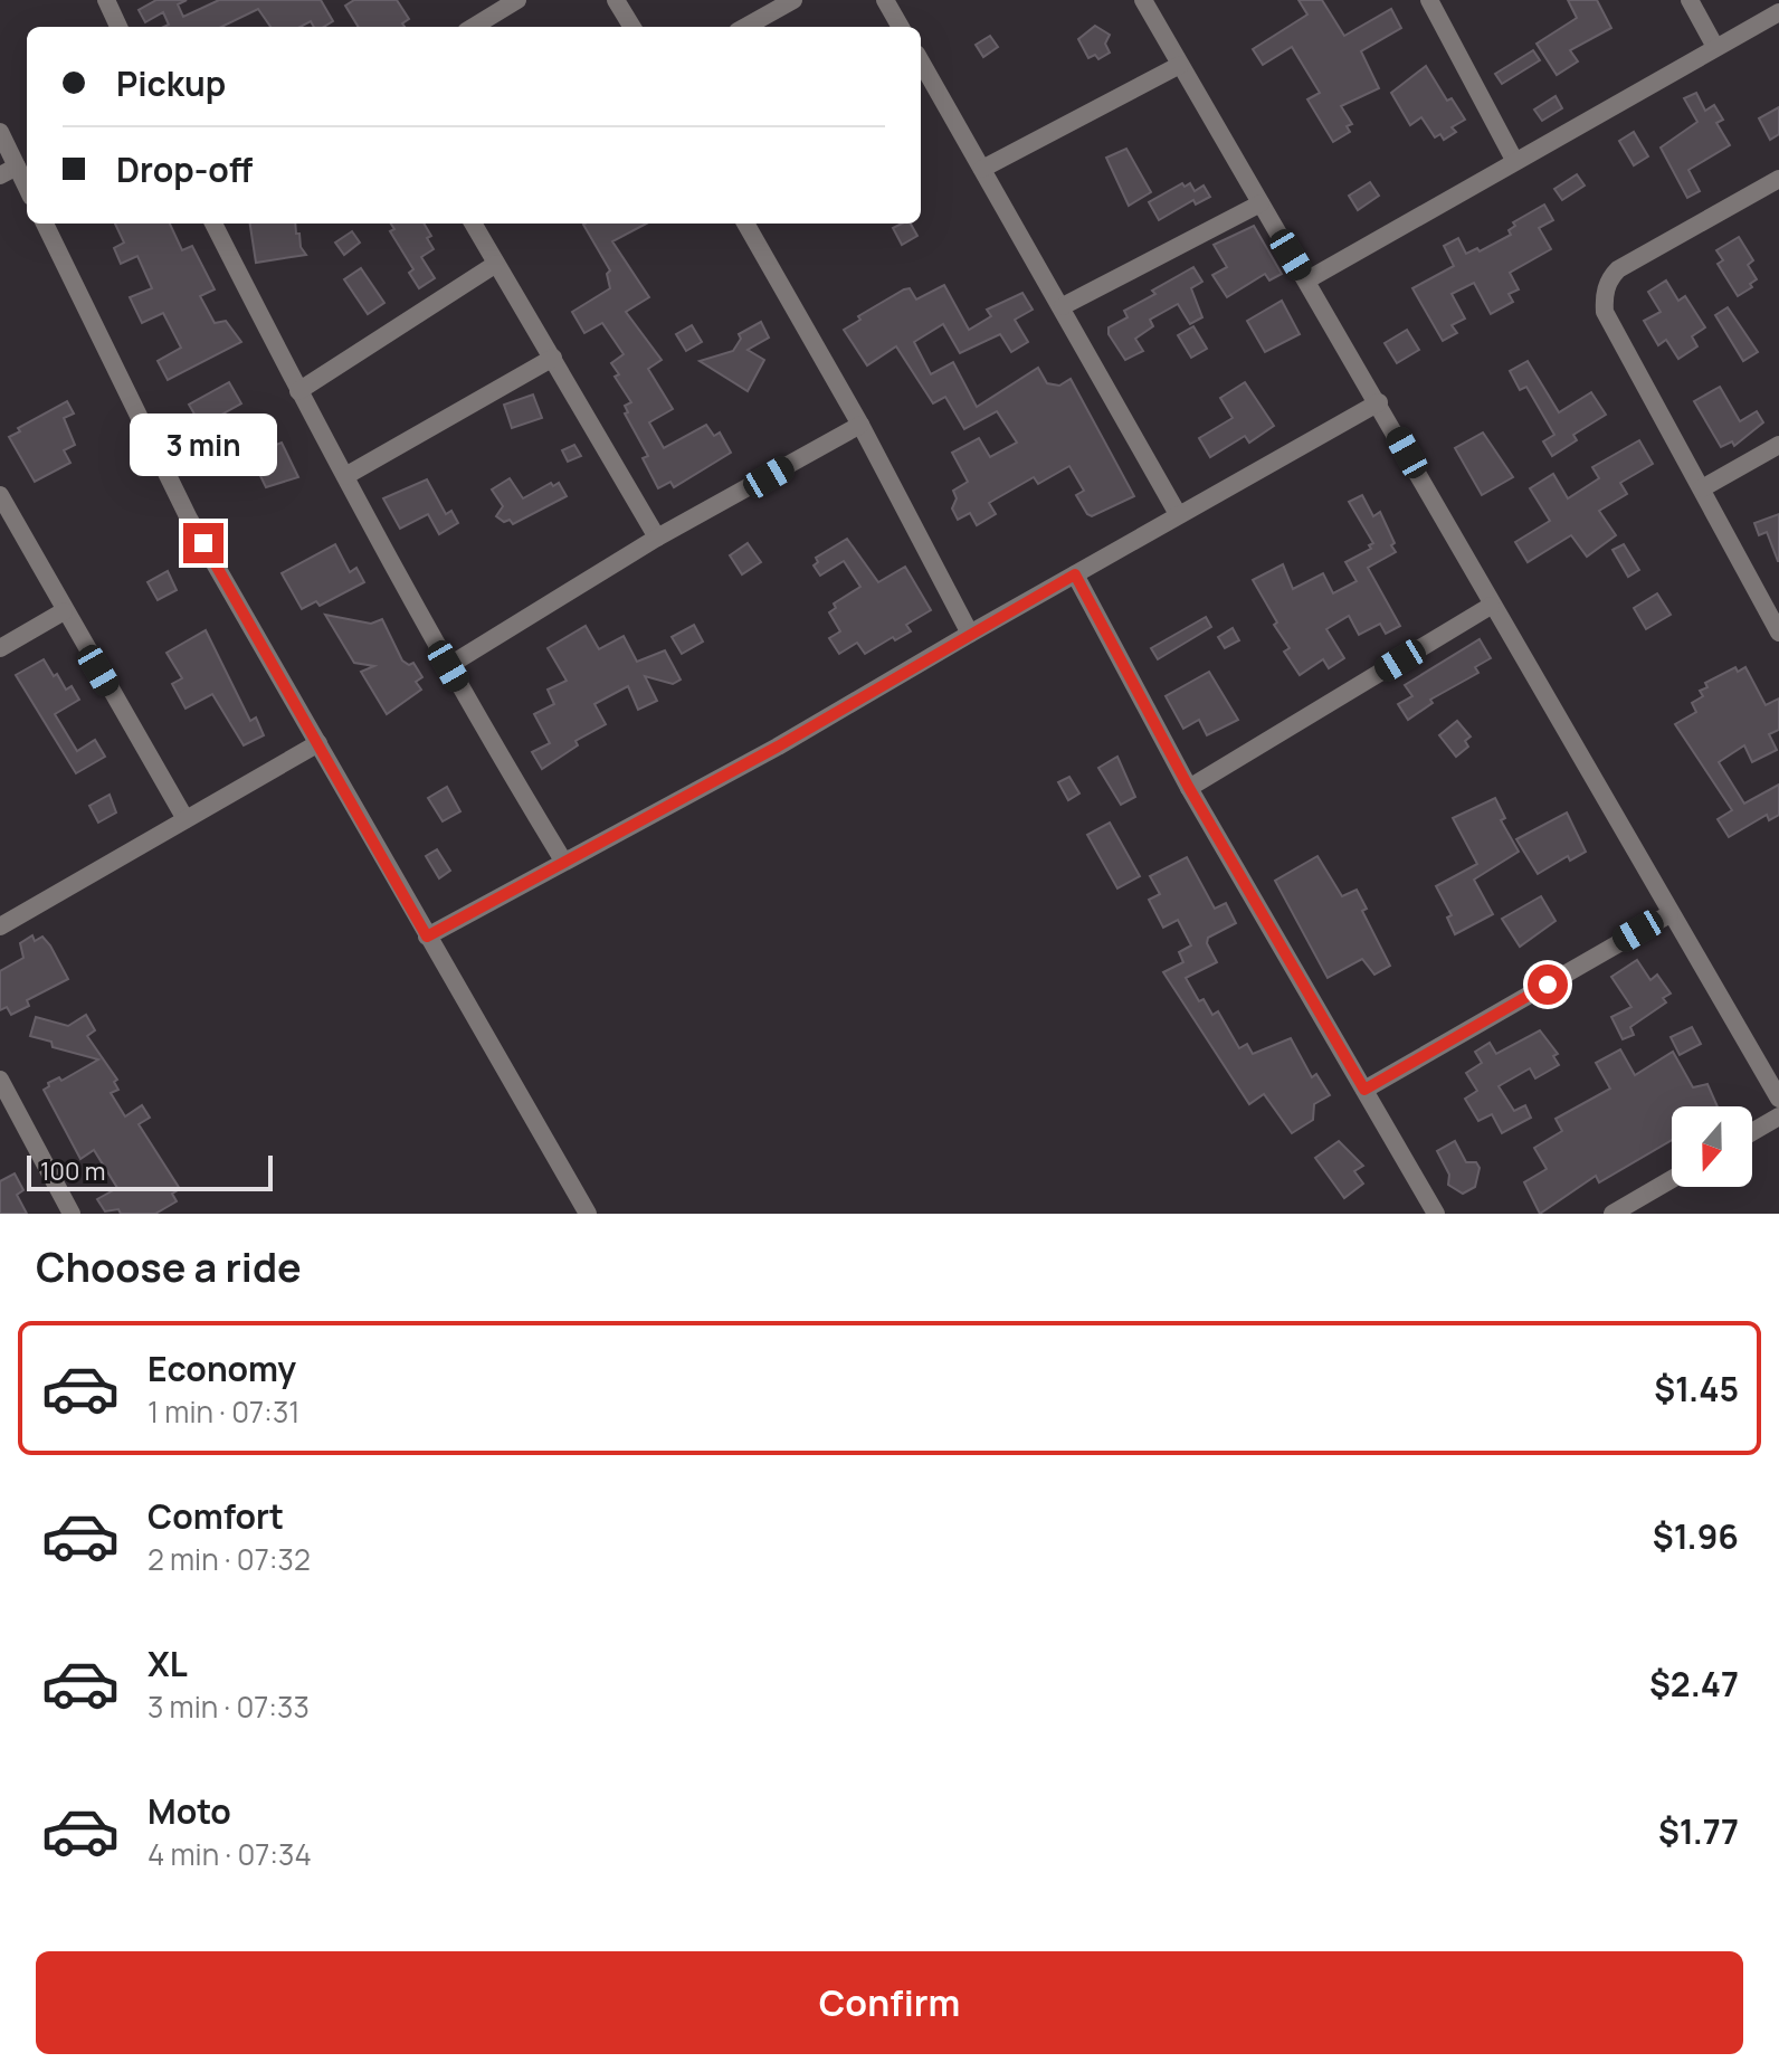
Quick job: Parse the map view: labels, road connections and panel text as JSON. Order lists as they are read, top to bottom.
{
  "scale_bar": "100 m",
  "north": "bottom",
  "page": {
    "banner": ["Pickup", "Drop-off"],
    "bubble": "3 min",
    "scale": "100 m",
    "heading": "Choose a ride",
    "list": [
      {
        "name": "Economy",
        "note": "1 min · 07:31",
        "value": "$1.45"
      },
      {
        "name": "Comfort",
        "note": "2 min · 07:32",
        "value": "$1.96"
      },
      {
        "name": "XL",
        "note": "3 min · 07:33",
        "value": "$2.47"
      },
      {
        "name": "Moto",
        "note": "4 min · 07:34",
        "value": "$1.77"
      }
    ],
    "buttons": "Confirm"
  }
}
